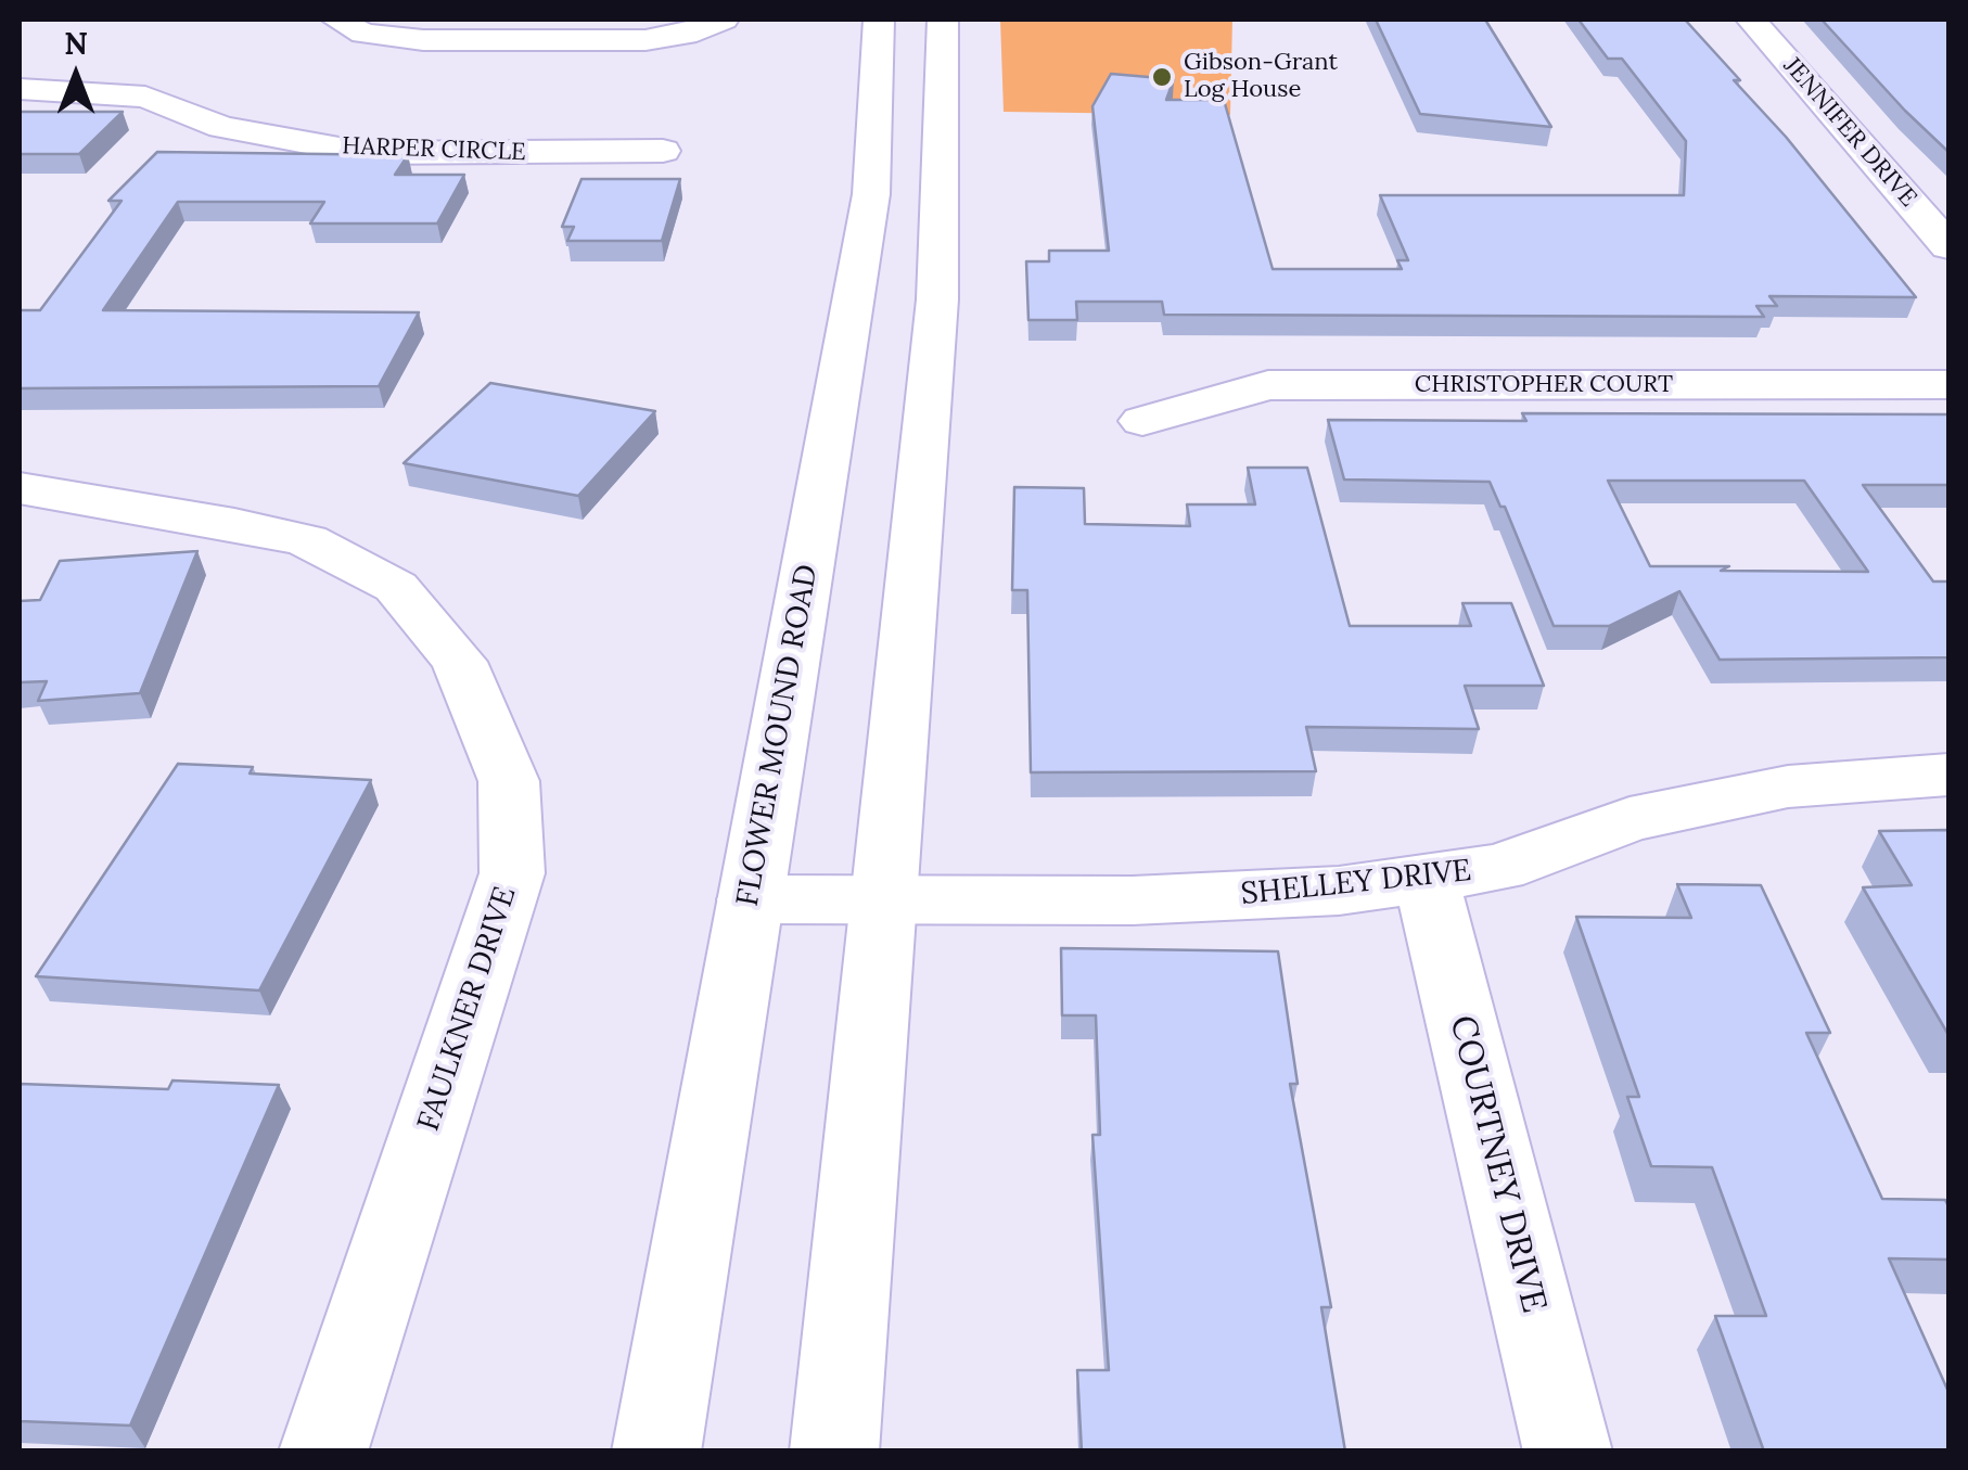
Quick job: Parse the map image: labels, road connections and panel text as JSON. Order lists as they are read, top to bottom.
{
  "streets": {
    "street": [
      "JENNIFER DRIVE",
      "HARPER CIRCLE",
      "CHRISTOPHER COURT",
      "FLOWER MOUND ROAD",
      "SHELLEY DRIVE",
      "FAULKNER DRIVE",
      "COURTNEY DRIVE"
    ]
  },
  "crossings": [
    ["FLOWER MOUND ROAD", "SHELLEY DRIVE"],
    ["SHELLEY DRIVE", "COURTNEY DRIVE"]
  ],
  "places": ["Gibson-Grant Log House"],
  "north": "top"
}
